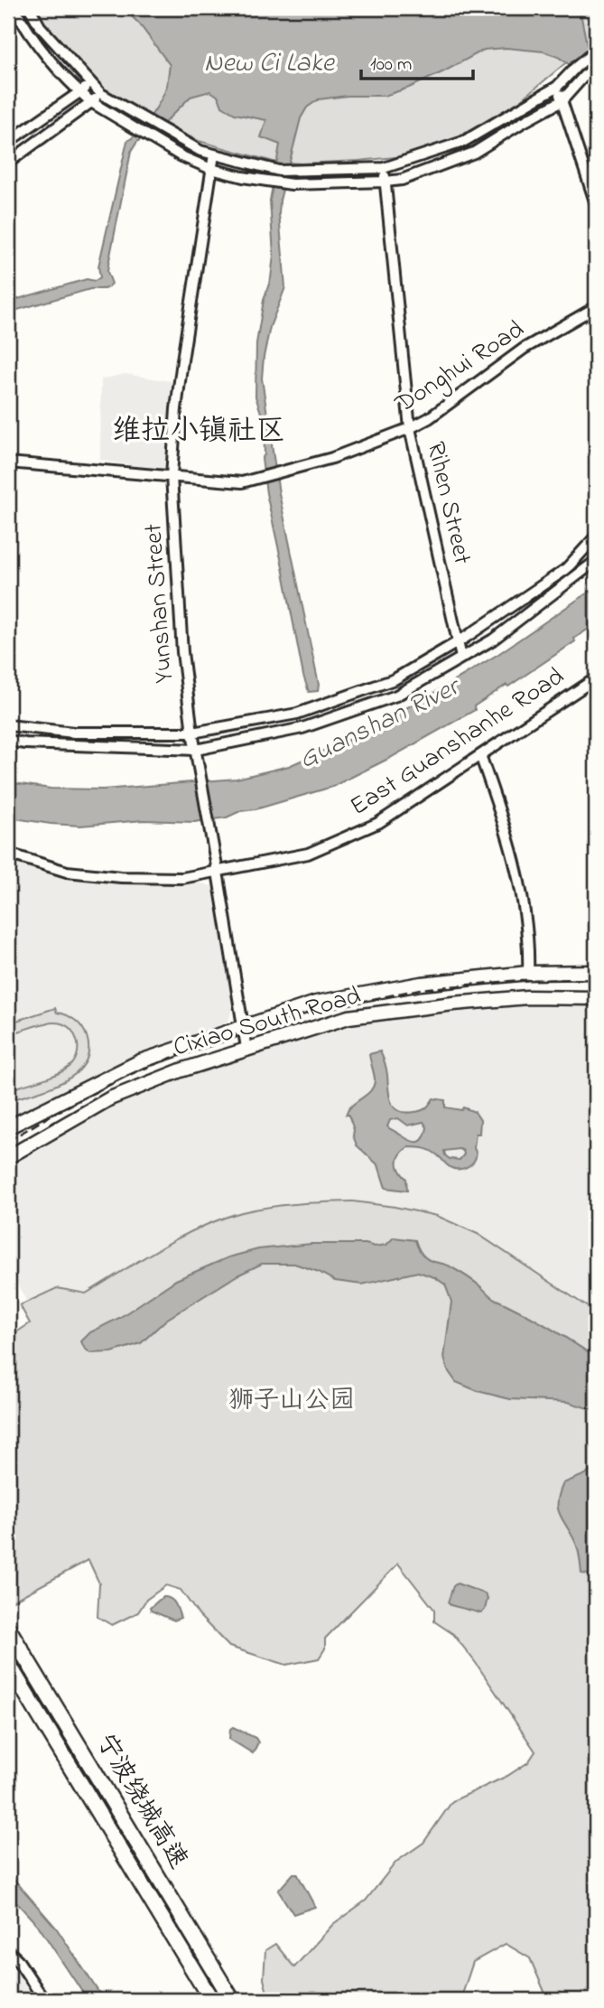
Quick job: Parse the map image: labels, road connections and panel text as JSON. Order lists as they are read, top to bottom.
{
  "streets": {
    "highway": ["宁波绕城高速"],
    "main road": ["Cixiao South Road"],
    "street": [
      "Donghui Road",
      "Rihen Street",
      "Yunshan Street",
      "East Guanshanhe Road"
    ]
  },
  "crossings": [
    ["Donghui Road", "Rihen Street"],
    ["Donghui Road", "Yunshan Street"],
    ["Yunshan Street", "East Guanshanhe Road"],
    ["Yunshan Street", "Cixiao South Road"]
  ],
  "districts": ["维拉小镇社区"],
  "water": ["New Ci Lake", "Guanshan River"],
  "parks": ["狮子山公园"],
  "scale_bar": "100 m"
}
